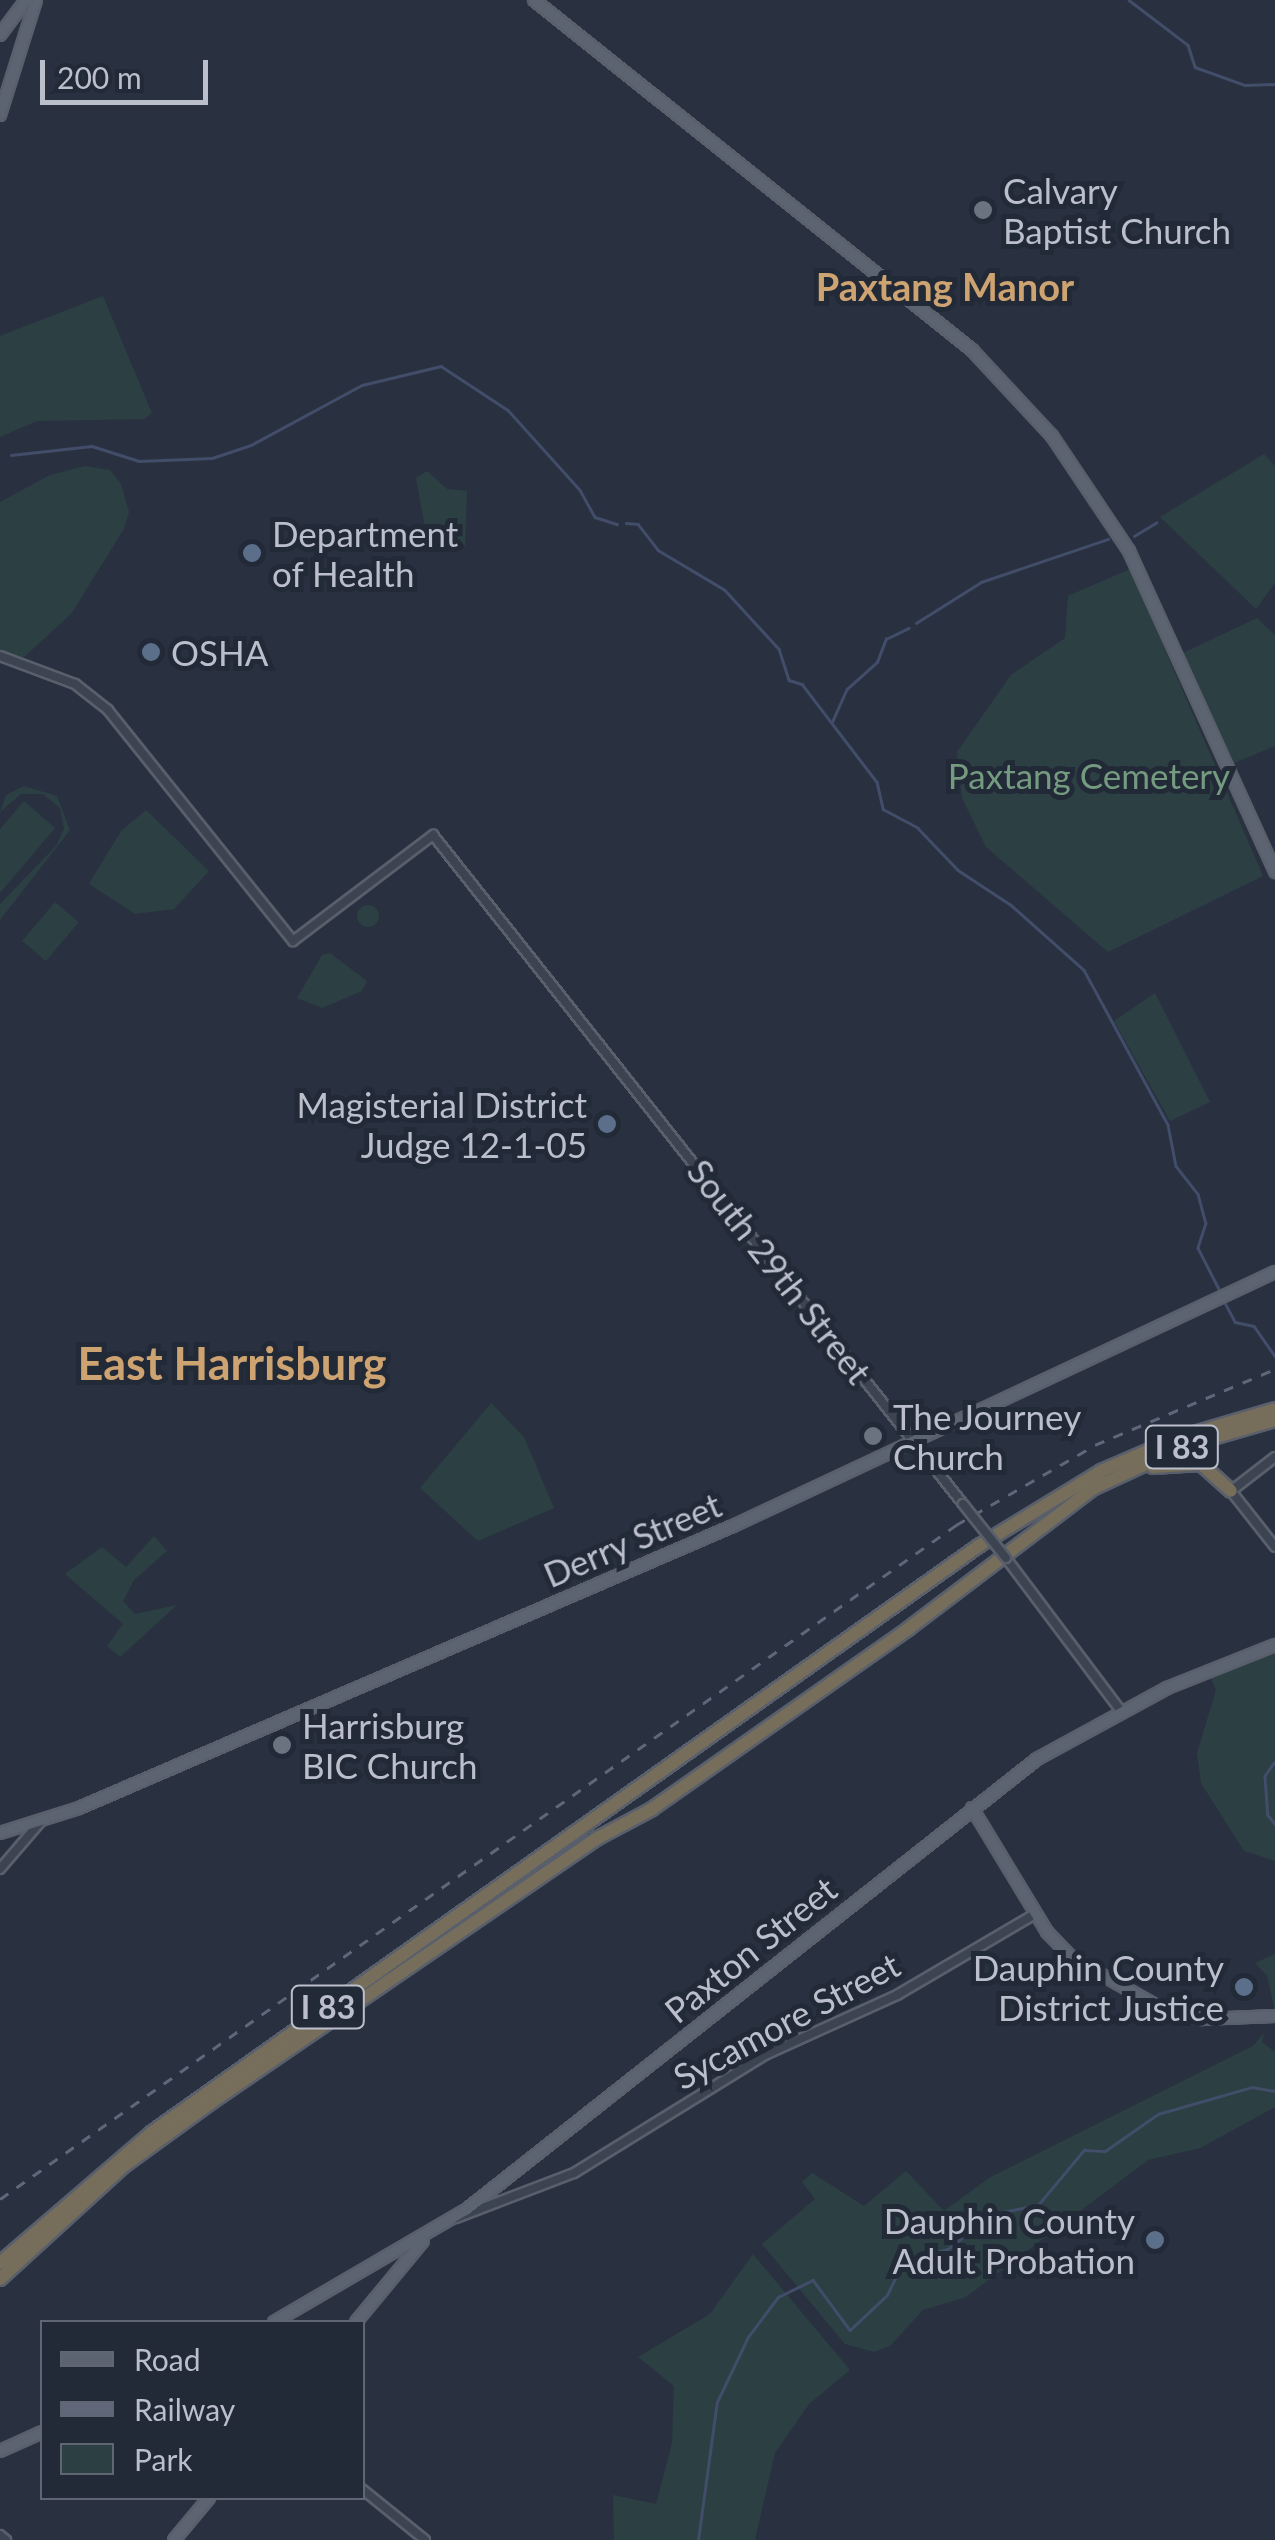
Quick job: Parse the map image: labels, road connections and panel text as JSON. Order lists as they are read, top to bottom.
{
  "streets": {
    "highway": ["I 83"],
    "main road": ["Derry Street", "Paxton Street"],
    "street": ["South 29th Street", "Sycamore Street"]
  },
  "crossings": [
    ["South 29th Street", "Derry Street"],
    ["South 29th Street", "Paxton Street"],
    ["Paxton Street", "Sycamore Street"]
  ],
  "districts": ["Paxtang Manor", "East Harrisburg"],
  "parks": ["Paxtang Cemetery"],
  "places": [
    "Calvary Baptist Church",
    "Department of Health",
    "OSHA",
    "Magisterial District Judge 12-1-05",
    "The Journey Church",
    "Harrisburg BIC Church",
    "Dauphin County District Justice",
    "Dauphin County Adult Probation"
  ],
  "legend": ["Road", "Railway", "Park"],
  "scale_bar": "200 m"
}
